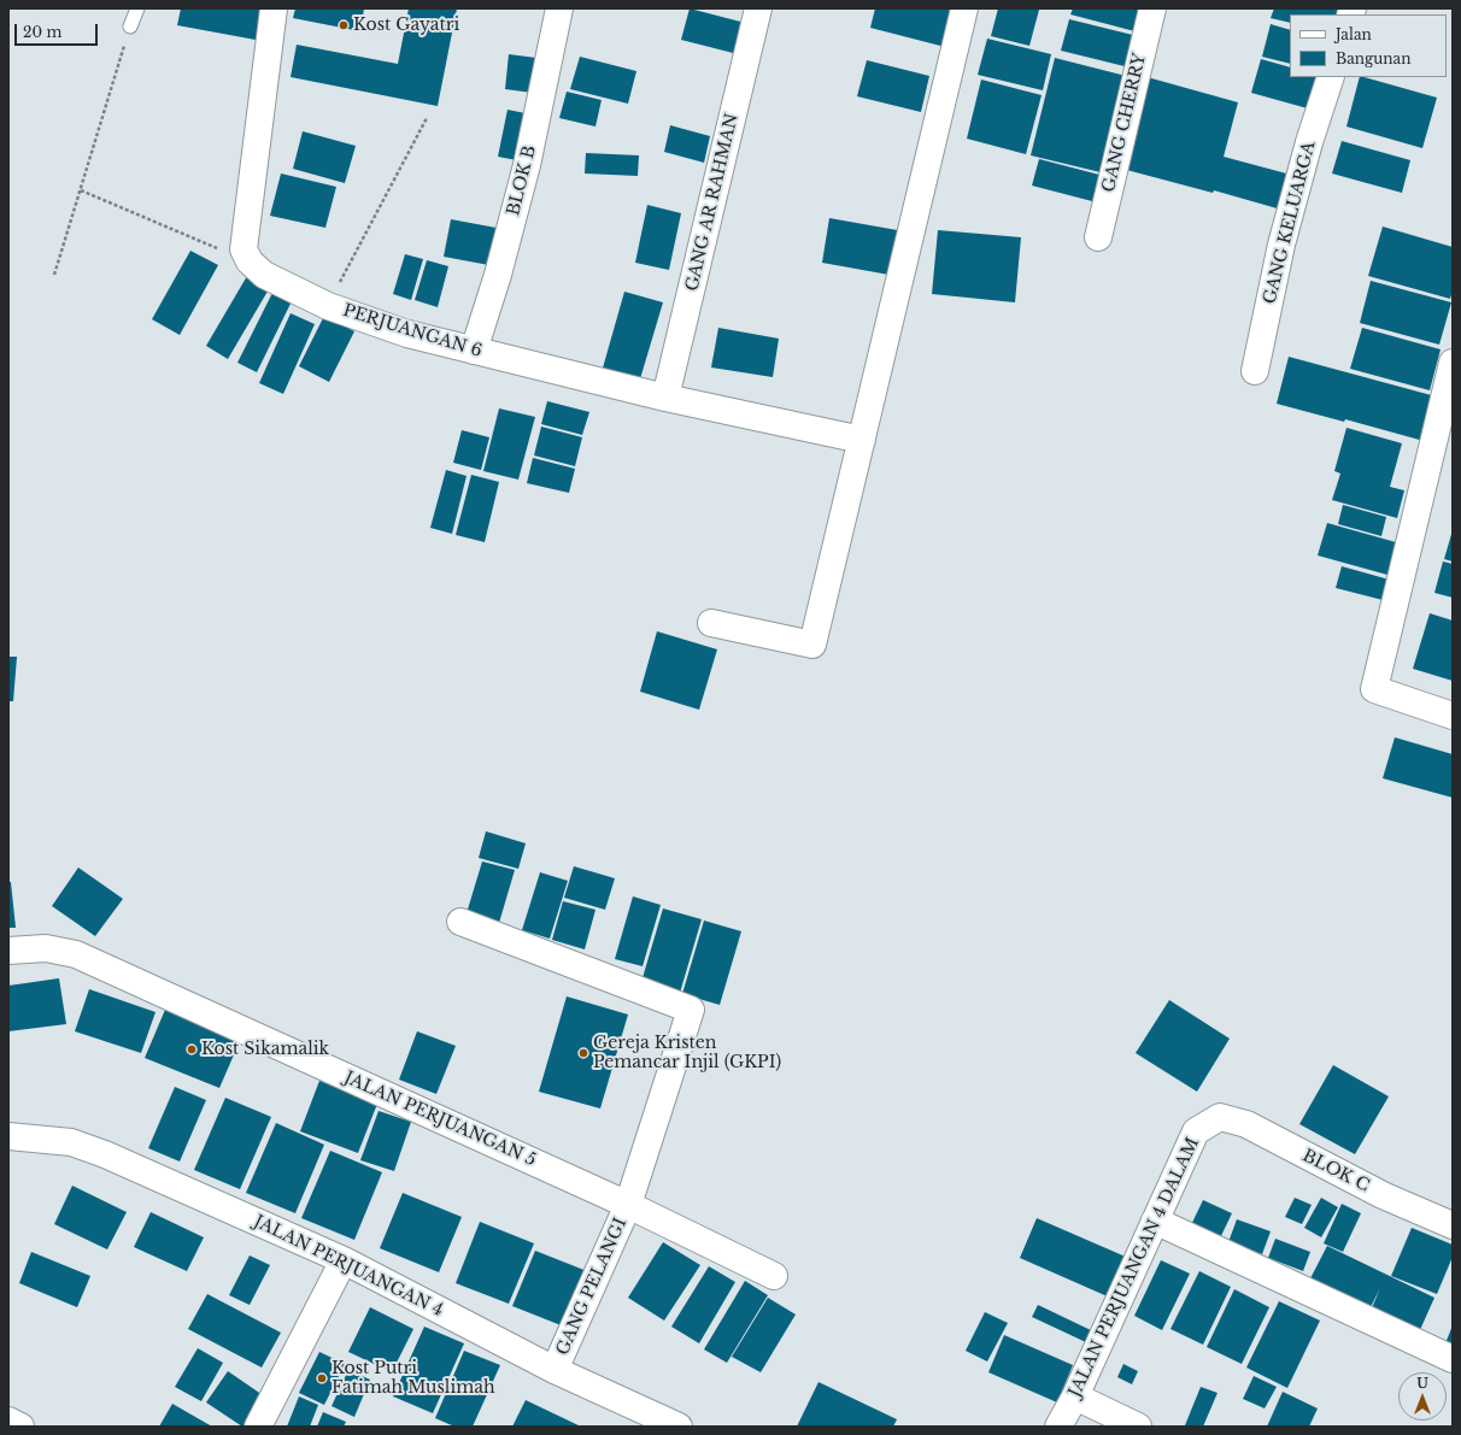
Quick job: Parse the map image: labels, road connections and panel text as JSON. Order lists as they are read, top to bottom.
{
  "streets": {
    "street": [
      "GANG CHERRY",
      "BLOK B",
      "GANG AR RAHMAN",
      "GANG KELUARGA",
      "PERJUANGAN 6",
      "JALAN PERJUANGAN 5",
      "BLOK C",
      "JALAN PERJUANGAN 4",
      "JALAN PERJUANGAN 4 DALAM",
      "GANG PELANGI"
    ]
  },
  "crossings": [
    ["BLOK B", "PERJUANGAN 6"],
    ["GANG AR RAHMAN", "PERJUANGAN 6"],
    ["JALAN PERJUANGAN 5", "GANG PELANGI"],
    ["BLOK C", "JALAN PERJUANGAN 4 DALAM"],
    ["JALAN PERJUANGAN 4", "GANG PELANGI"]
  ],
  "places": [
    "Kost Gayatri",
    "Kost Sikamalik",
    "Gereja Kristen Pemancar Injil (GKPI)",
    "Kost Putri Fatimah Muslimah"
  ],
  "legend": ["Jalan", "Bangunan"],
  "scale_bar": "20 m",
  "north": "top"
}
